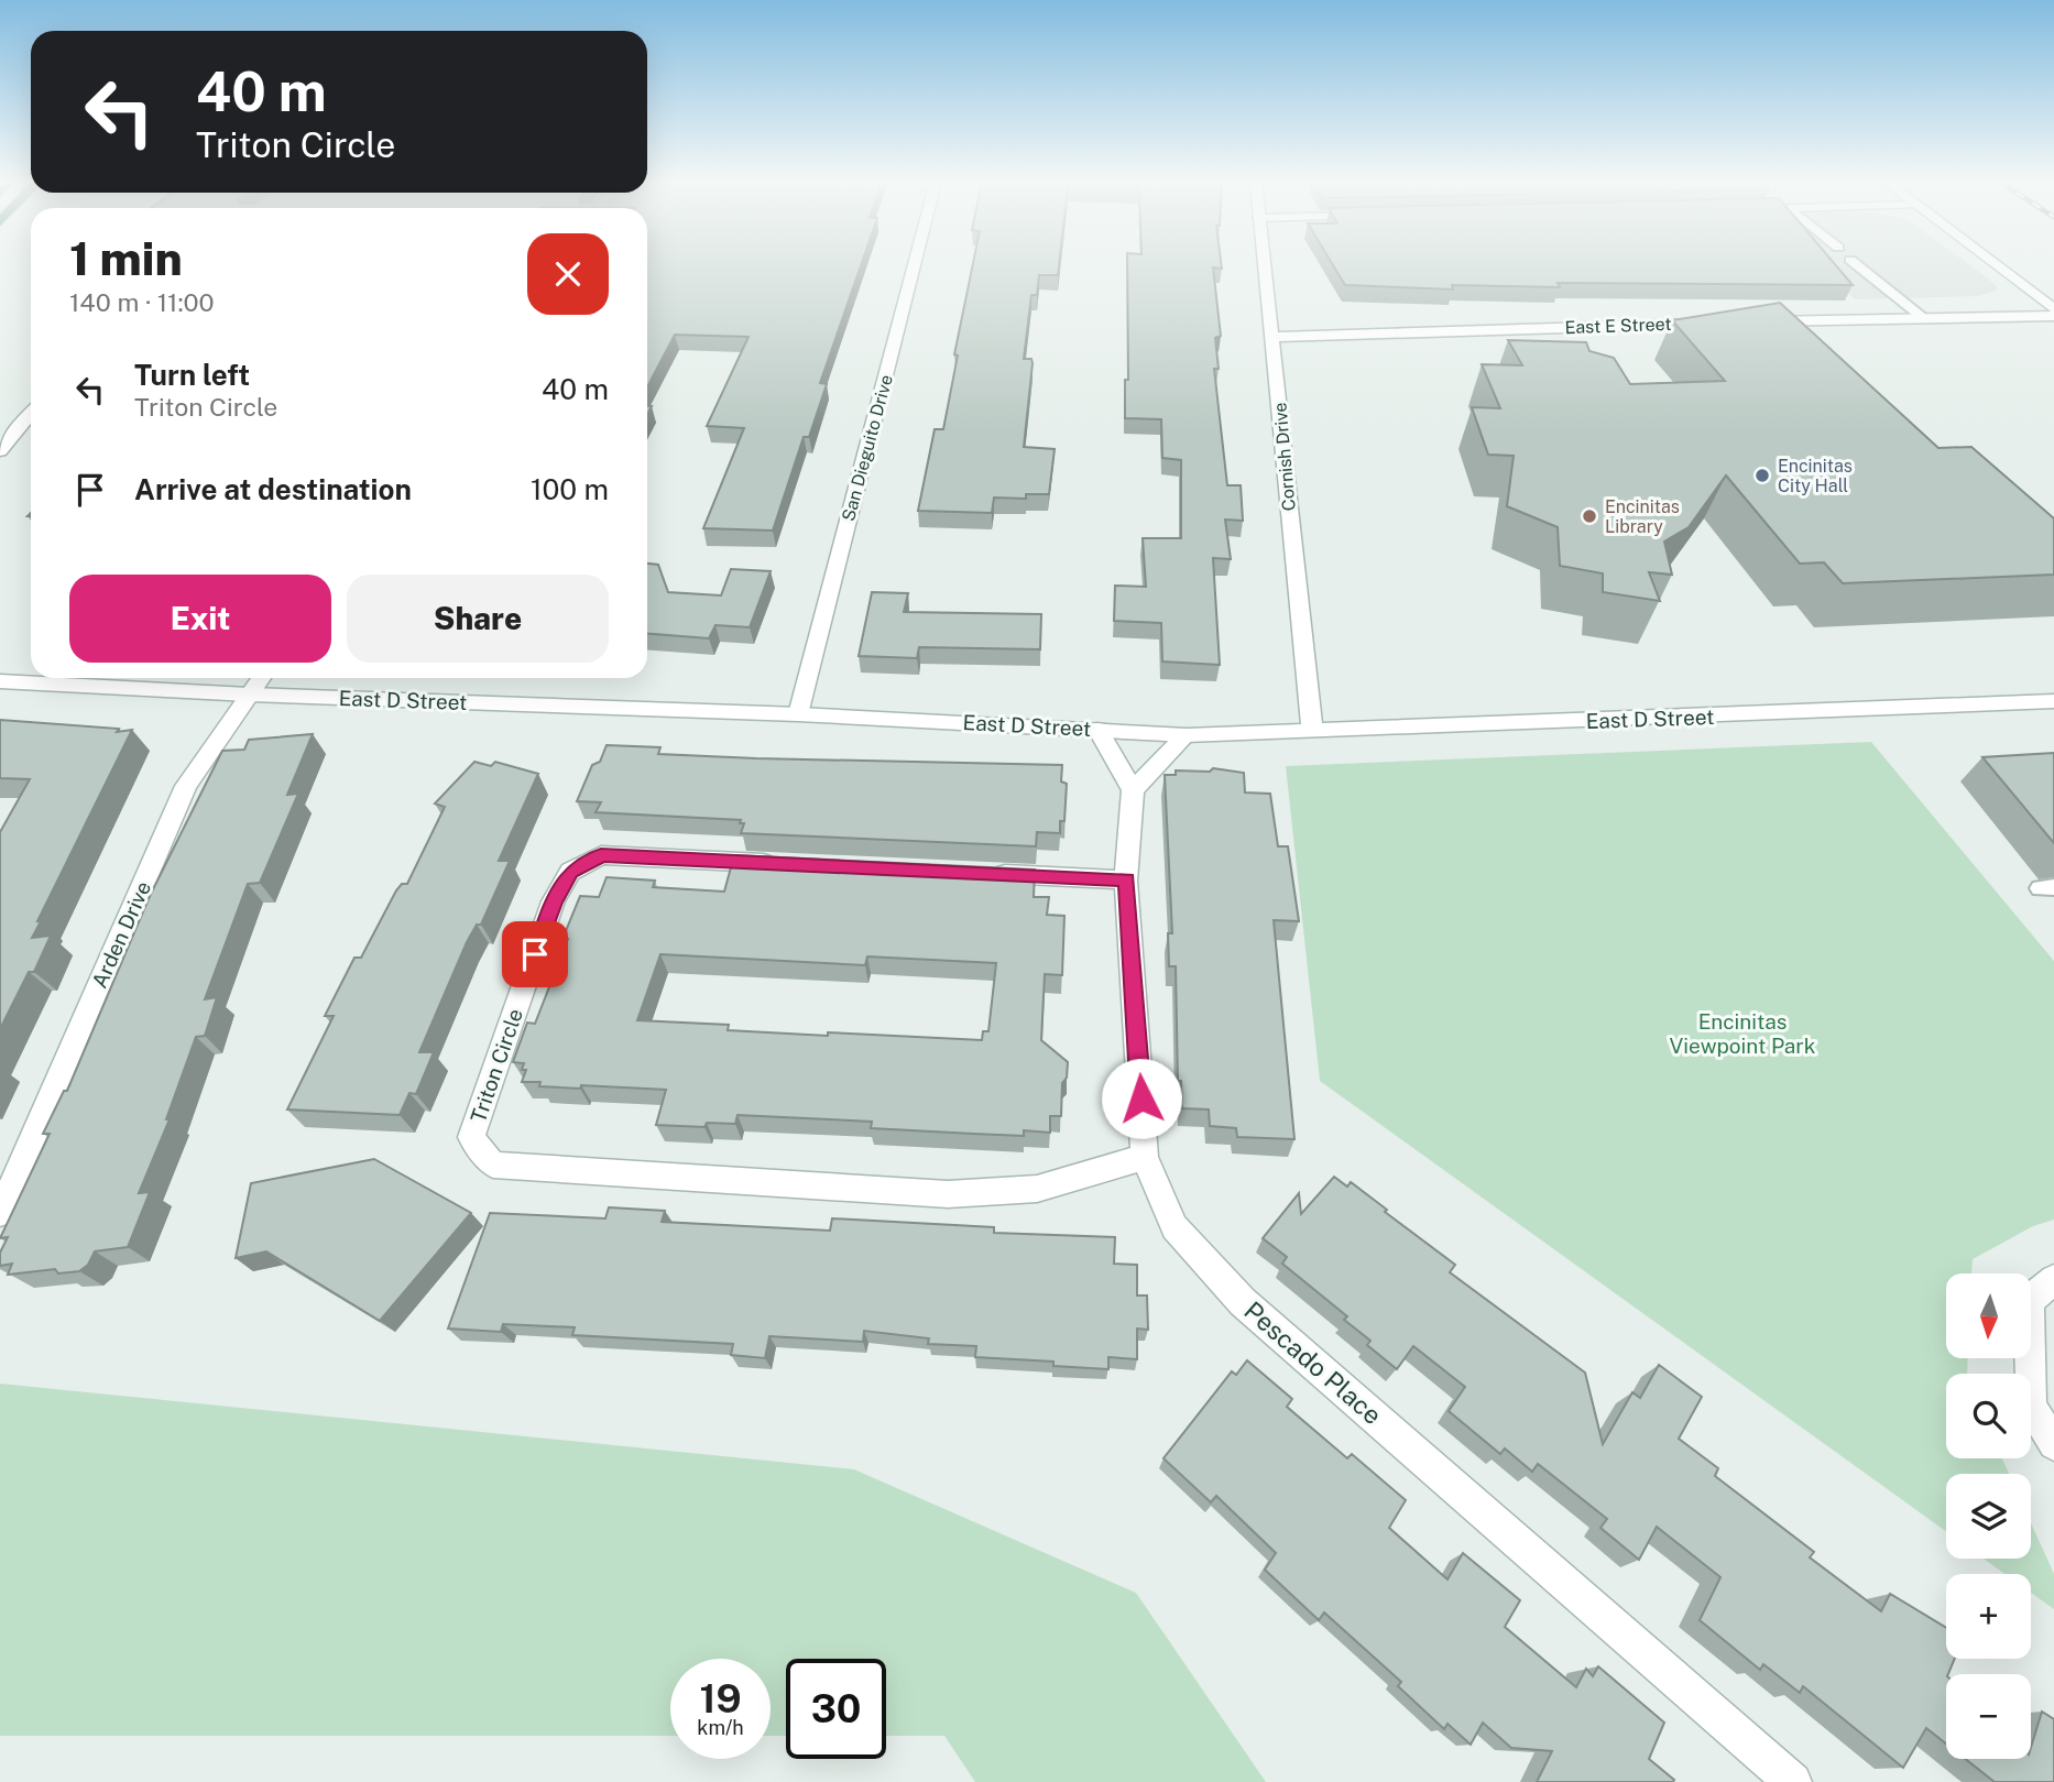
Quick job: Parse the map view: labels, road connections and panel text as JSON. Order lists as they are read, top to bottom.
{
  "streets": {
    "street": [
      "East E Street",
      "San Dieguito Drive",
      "Cornish Drive",
      "East D Street",
      "Arden Drive",
      "Triton Circle",
      "Pescado Place"
    ]
  },
  "crossings": [
    ["East E Street", "Cornish Drive"],
    ["San Dieguito Drive", "East D Street"],
    ["Cornish Drive", "East D Street"],
    ["East D Street", "Arden Drive"],
    ["Triton Circle", "Pescado Place"]
  ],
  "parks": ["Encinitas Viewpoint Park"],
  "places": ["Encinitas City Hall", "Encinitas Library"],
  "north": "bottom",
  "page": {
    "turn": ["40 m", "Triton Circle"],
    "heading": ["1 min", "140 m · 11:00"],
    "list": [
      {
        "name": "Turn left",
        "note": "Triton Circle",
        "value": "40 m"
      },
      {
        "name": "Arrive at destination",
        "value": "100 m"
      }
    ],
    "buttons": ["Exit", "Share"],
    "map_buttons": ["+", "−"],
    "speed": "19 km/h",
    "limit": "30"
  }
}
